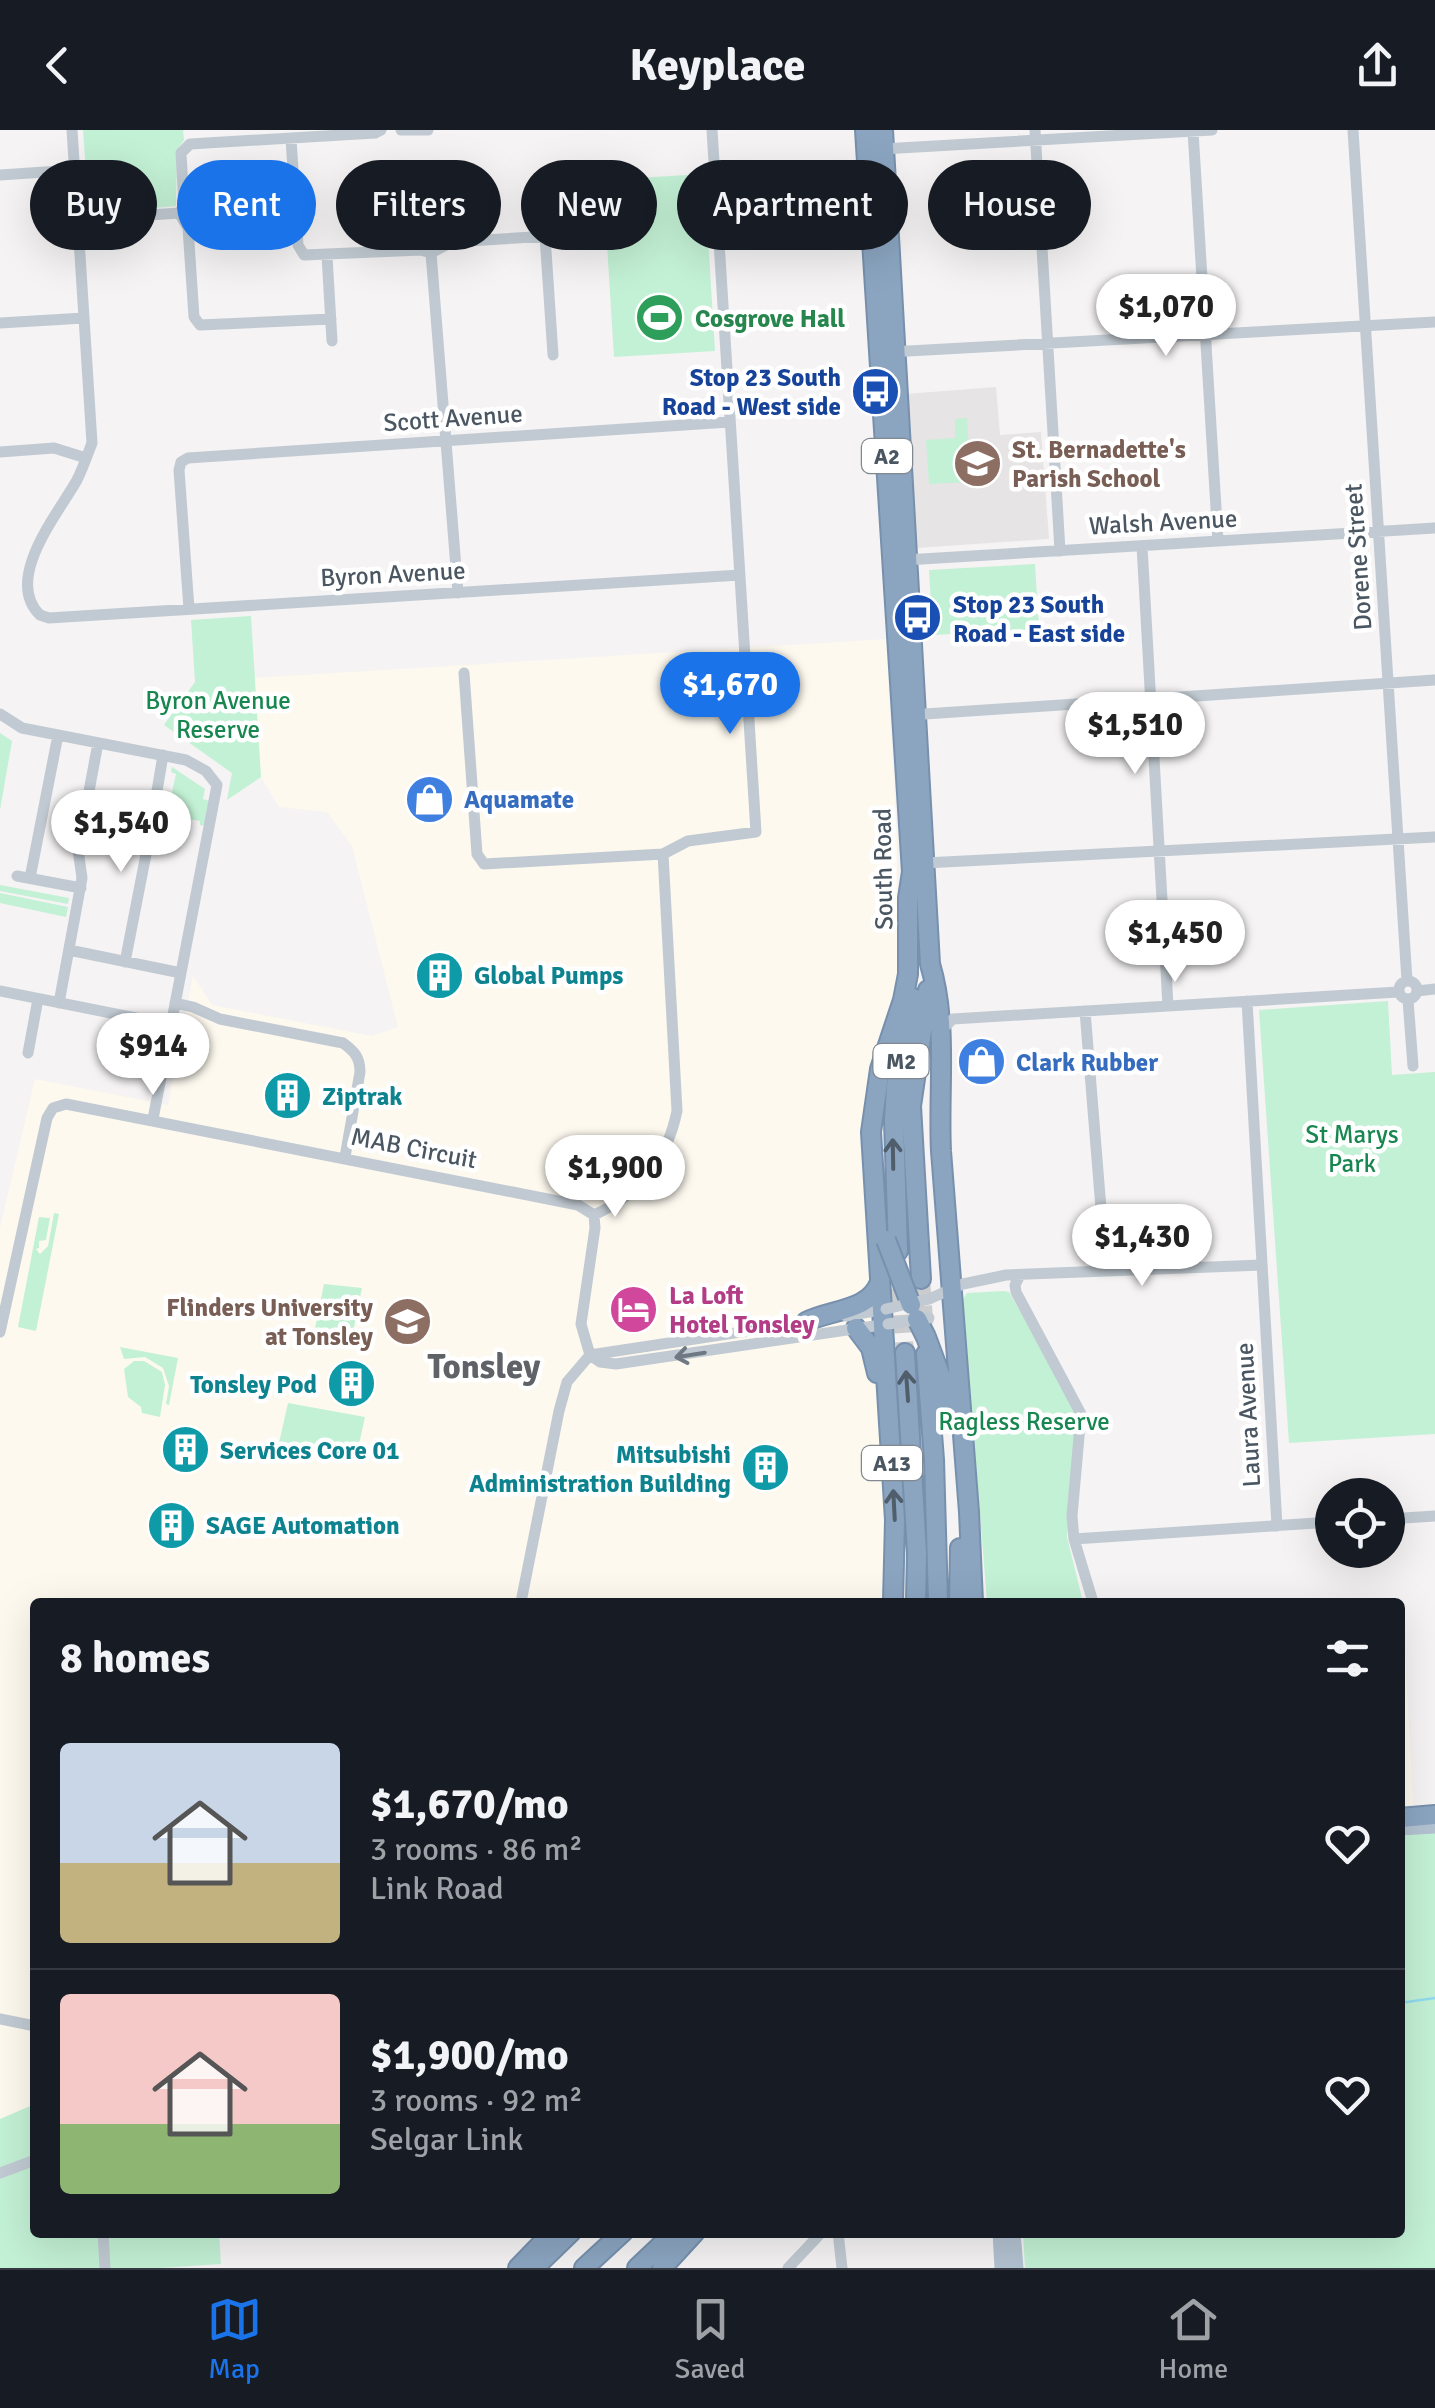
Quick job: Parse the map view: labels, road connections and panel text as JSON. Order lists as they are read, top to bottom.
{
  "streets": {
    "highway": [
      "A2",
      "South Road",
      "M2",
      "A13"
    ],
    "street": [
      "Scott Avenue",
      "Walsh Avenue",
      "Dorene Street",
      "Byron Avenue",
      "MAB Circuit",
      "Laura Avenue"
    ]
  },
  "crossings": [
    ["Scott Avenue", "Byron Avenue"],
    ["Walsh Avenue", "Dorene Street"],
    ["Walsh Avenue", "South Road"],
    ["South Road", "M2"]
  ],
  "districts": ["Tonsley"],
  "parks": ["Byron Avenue Reserve", "St Marys Park", "Ragless Reserve"],
  "places": {
    "sports": ["Cosgrove Hall"],
    "bus stop": ["Stop 23 South Road - West side", "Stop 23 South Road - East side"],
    "school or university": ["St. Bernadette's Parish School", "Flinders University at Tonsley"],
    "shop": ["Aquamate", "Clark Rubber"],
    "building": [
      "Global Pumps",
      "Ziptrak",
      "Tonsley Pod",
      "Services Core 01",
      "Mitsubishi Administration Building",
      "SAGE Automation"
    ],
    "hotel": ["La Loft Hotel Tonsley"]
  },
  "page": {
    "header": "Keyplace",
    "chip": [
      "Buy",
      "Rent",
      "Filters",
      "New",
      "Apartment",
      "House"
    ],
    "price": [
      "$1,070",
      "$1,670",
      "$1,510",
      "$1,540",
      "$1,450",
      "$914",
      "$1,900",
      "$1,430"
    ],
    "heading": "8 homes",
    "list": [
      {
        "name": "$1,670/mo",
        "note": "3 rooms · 86 m² · Link Road"
      },
      {
        "name": "$1,900/mo",
        "note": "3 rooms · 92 m² · Selgar Link"
      }
    ],
    "tabs": ["Map", "Saved", "Home"]
  }
}
